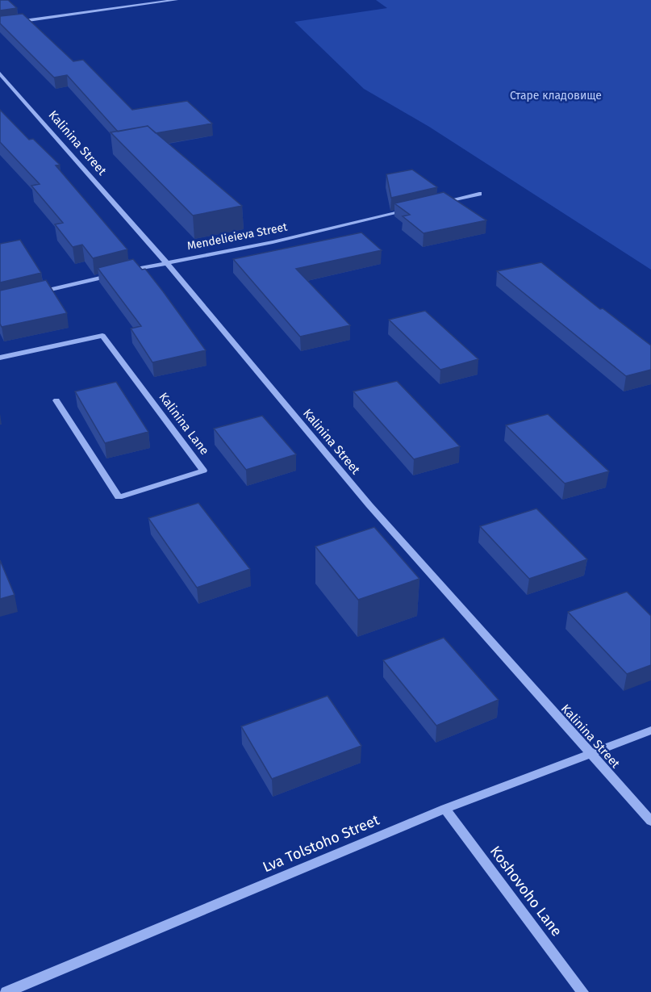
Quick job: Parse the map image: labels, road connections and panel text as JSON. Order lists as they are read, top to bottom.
{
  "streets": {
    "street": [
      "Kalinina Street",
      "Mendelieieva Street",
      "Kalinina Lane",
      "Lva Tolstoho Street",
      "Koshovoho Lane"
    ]
  },
  "crossings": [
    ["Kalinina Street", "Mendelieieva Street"],
    ["Kalinina Street", "Lva Tolstoho Street"],
    ["Lva Tolstoho Street", "Koshovoho Lane"]
  ],
  "parks": ["Старе кладовище"]
}
